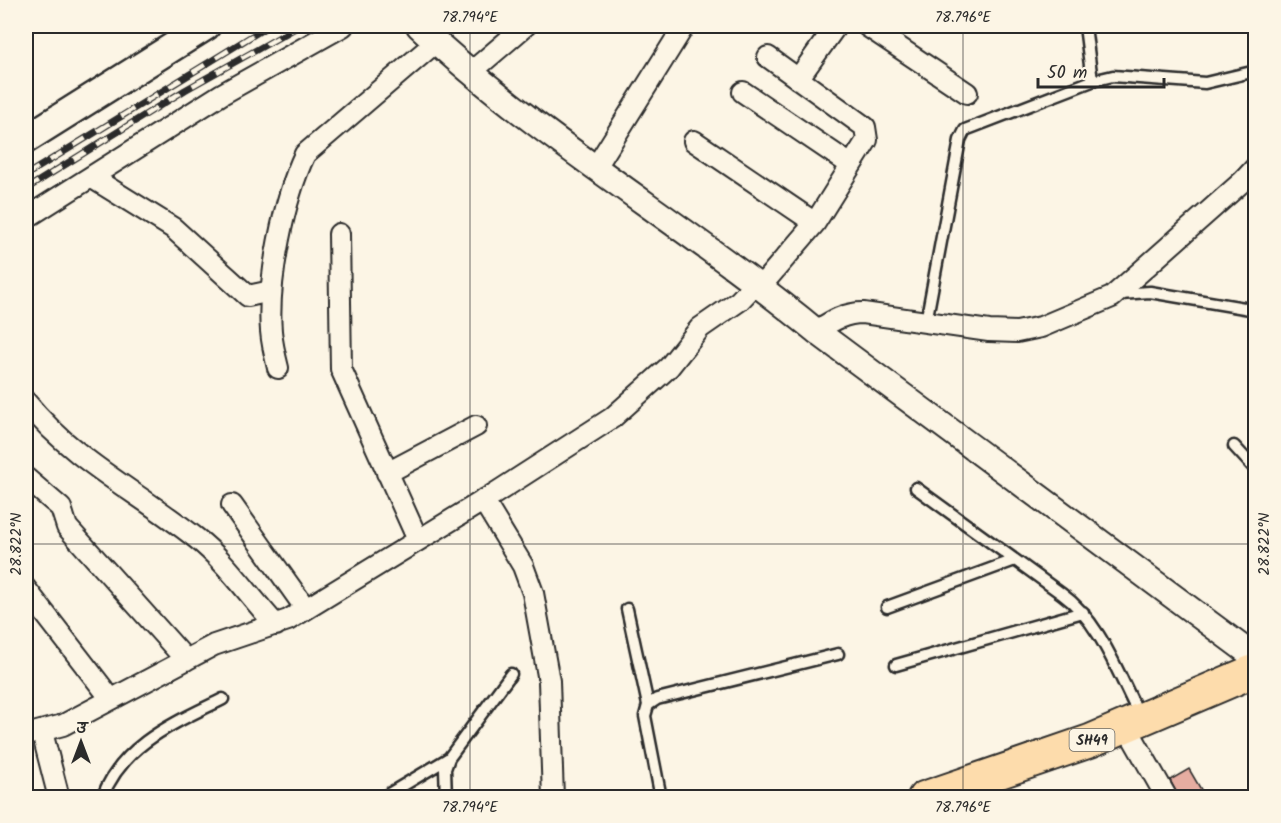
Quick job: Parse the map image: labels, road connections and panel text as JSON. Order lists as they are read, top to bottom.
{
  "streets": {
    "main road": ["SH49"]
  },
  "scale_bar": "50 m",
  "north": "top",
  "coordinates": ["78.794°E", "78.796°E", "28.822°N"]
}
